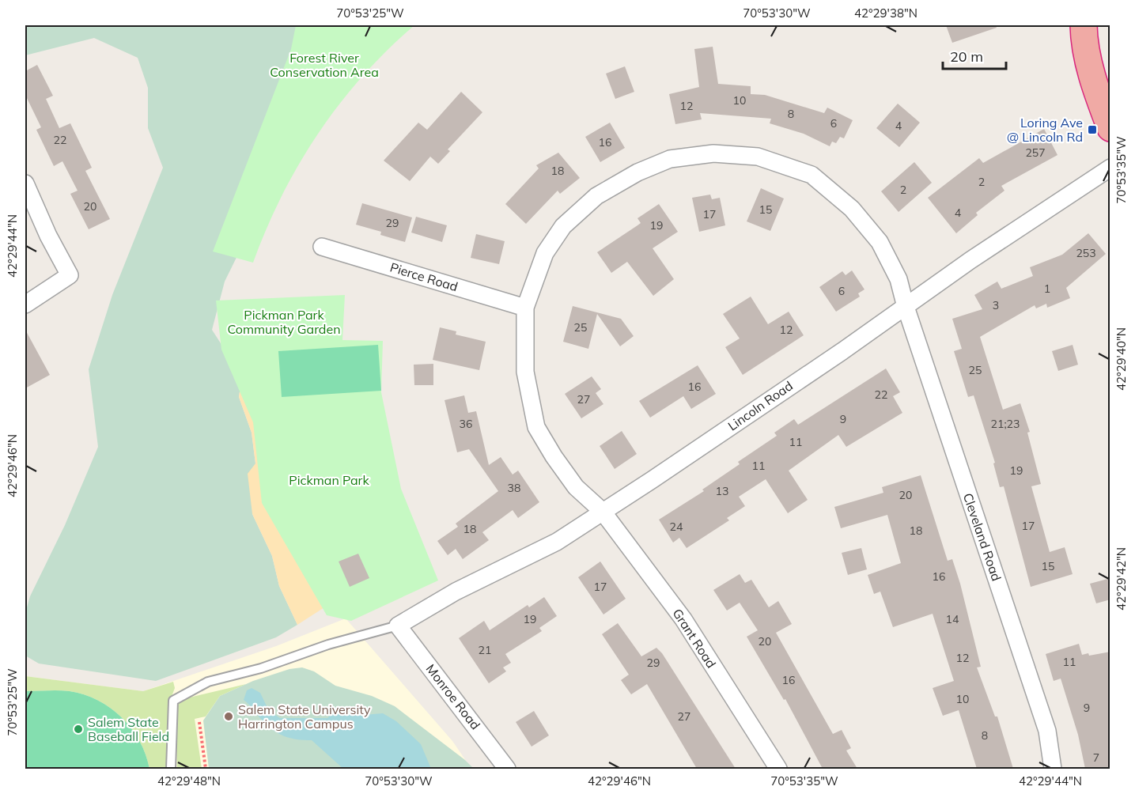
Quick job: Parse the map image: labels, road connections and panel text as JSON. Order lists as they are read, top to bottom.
{
  "streets": {
    "street": [
      "Pierce Road",
      "Lincoln Road",
      "Cleveland Road",
      "Grant Road",
      "Monroe Road"
    ]
  },
  "crossings": [
    ["Pierce Road", "Cleveland Road"],
    ["Pierce Road", "Grant Road"],
    ["Lincoln Road", "Cleveland Road"],
    ["Lincoln Road", "Grant Road"],
    ["Lincoln Road", "Monroe Road"],
    ["Cleveland Road", "Grant Road"]
  ],
  "parks": ["Forest River Conservation Area", "Pickman Park Community Garden", "Pickman Park"],
  "places": {
    "transit": ["Loring Ave @ Lincoln Rd"],
    "other": ["Salem State University Harrington Campus", "Salem State Baseball Field"]
  },
  "house_numbers": [
    "10",
    "12",
    "8",
    "6",
    "4",
    "22",
    "16",
    "257",
    "18",
    "2",
    "2",
    "20",
    "15",
    "4",
    "17",
    "29",
    "19",
    "253",
    "1",
    "6",
    "3",
    "25",
    "12",
    "25",
    "16",
    "22",
    "27",
    "9",
    "36",
    "21;23",
    "11",
    "11",
    "19",
    "38",
    "13",
    "20",
    "17",
    "24",
    "18",
    "18",
    "15",
    "16",
    "17",
    "19",
    "14",
    "20",
    "21",
    "12",
    "11",
    "29",
    "16",
    "10",
    "9",
    "27",
    "8",
    "7"
  ],
  "scale_bar": "20 m",
  "coordinates": [
    "70°53'25\"W",
    "70°53'30\"W",
    "42°29'38\"N",
    "70°53'35\"W",
    "42°29'44\"N",
    "42°29'40\"N",
    "42°29'46\"N",
    "42°29'42\"N",
    "42°29'48\"N"
  ]
}
